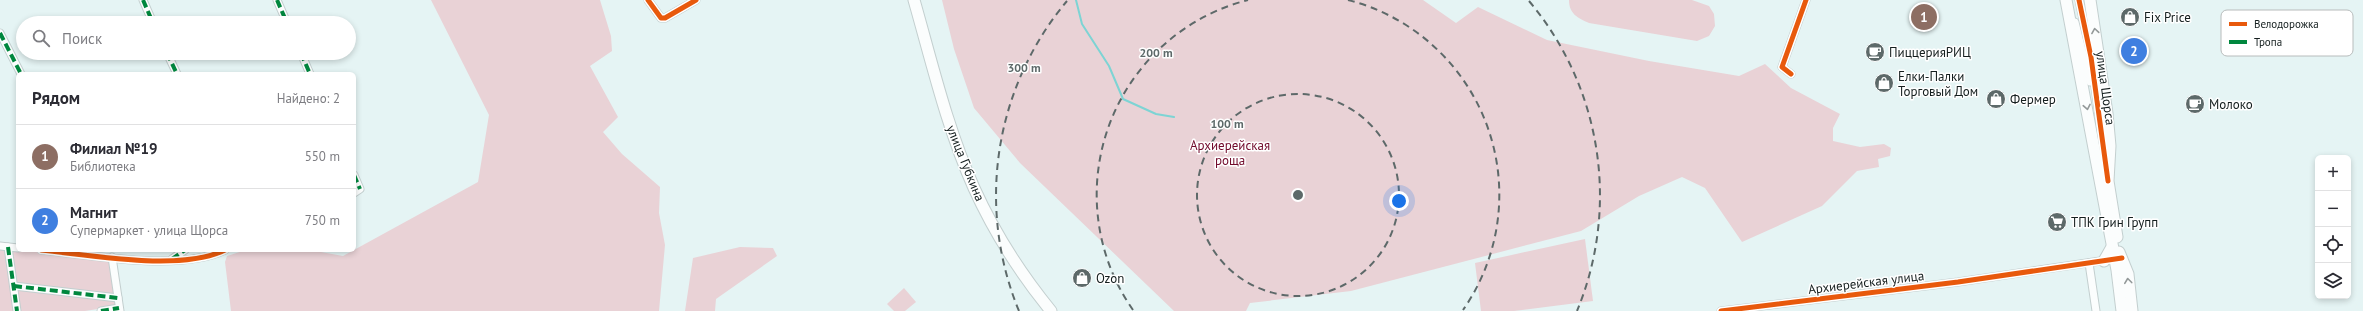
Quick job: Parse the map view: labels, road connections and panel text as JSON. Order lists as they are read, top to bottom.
{
  "streets": {
    "main road": ["улица Щорса", "улица Губкина"],
    "street": ["Архиерейская улица"]
  },
  "crossings": [
    ["улица Щорса", "Архиерейская улица"]
  ],
  "parks": ["Архиерейская роща"],
  "places": {
    "shop": [
      "Fix Price",
      "Елки-Палки Торговый Дом",
      "Фермер",
      "Ozon"
    ],
    "cafe": ["ПиццерияРИЦ", "Молоко"],
    "supermarket": ["ТПК Грин Групп"]
  },
  "legend": ["Велодорожка", "Тропа"],
  "page": {
    "pins": ["1", "2"],
    "search": "Поиск",
    "heading": ["Рядом", "Найдено: 2"],
    "list": [
      {
        "mark": "1",
        "name": "Филиал №19",
        "note": "Библиотека",
        "value": "550 m"
      },
      {
        "mark": "2",
        "name": "Магнит",
        "note": "Супермаркет · улица Щорса",
        "value": "750 m"
      }
    ],
    "map_buttons": ["+", "−"]
  },
  "rings": ["200 m", "300 m", "100 m"]
}
